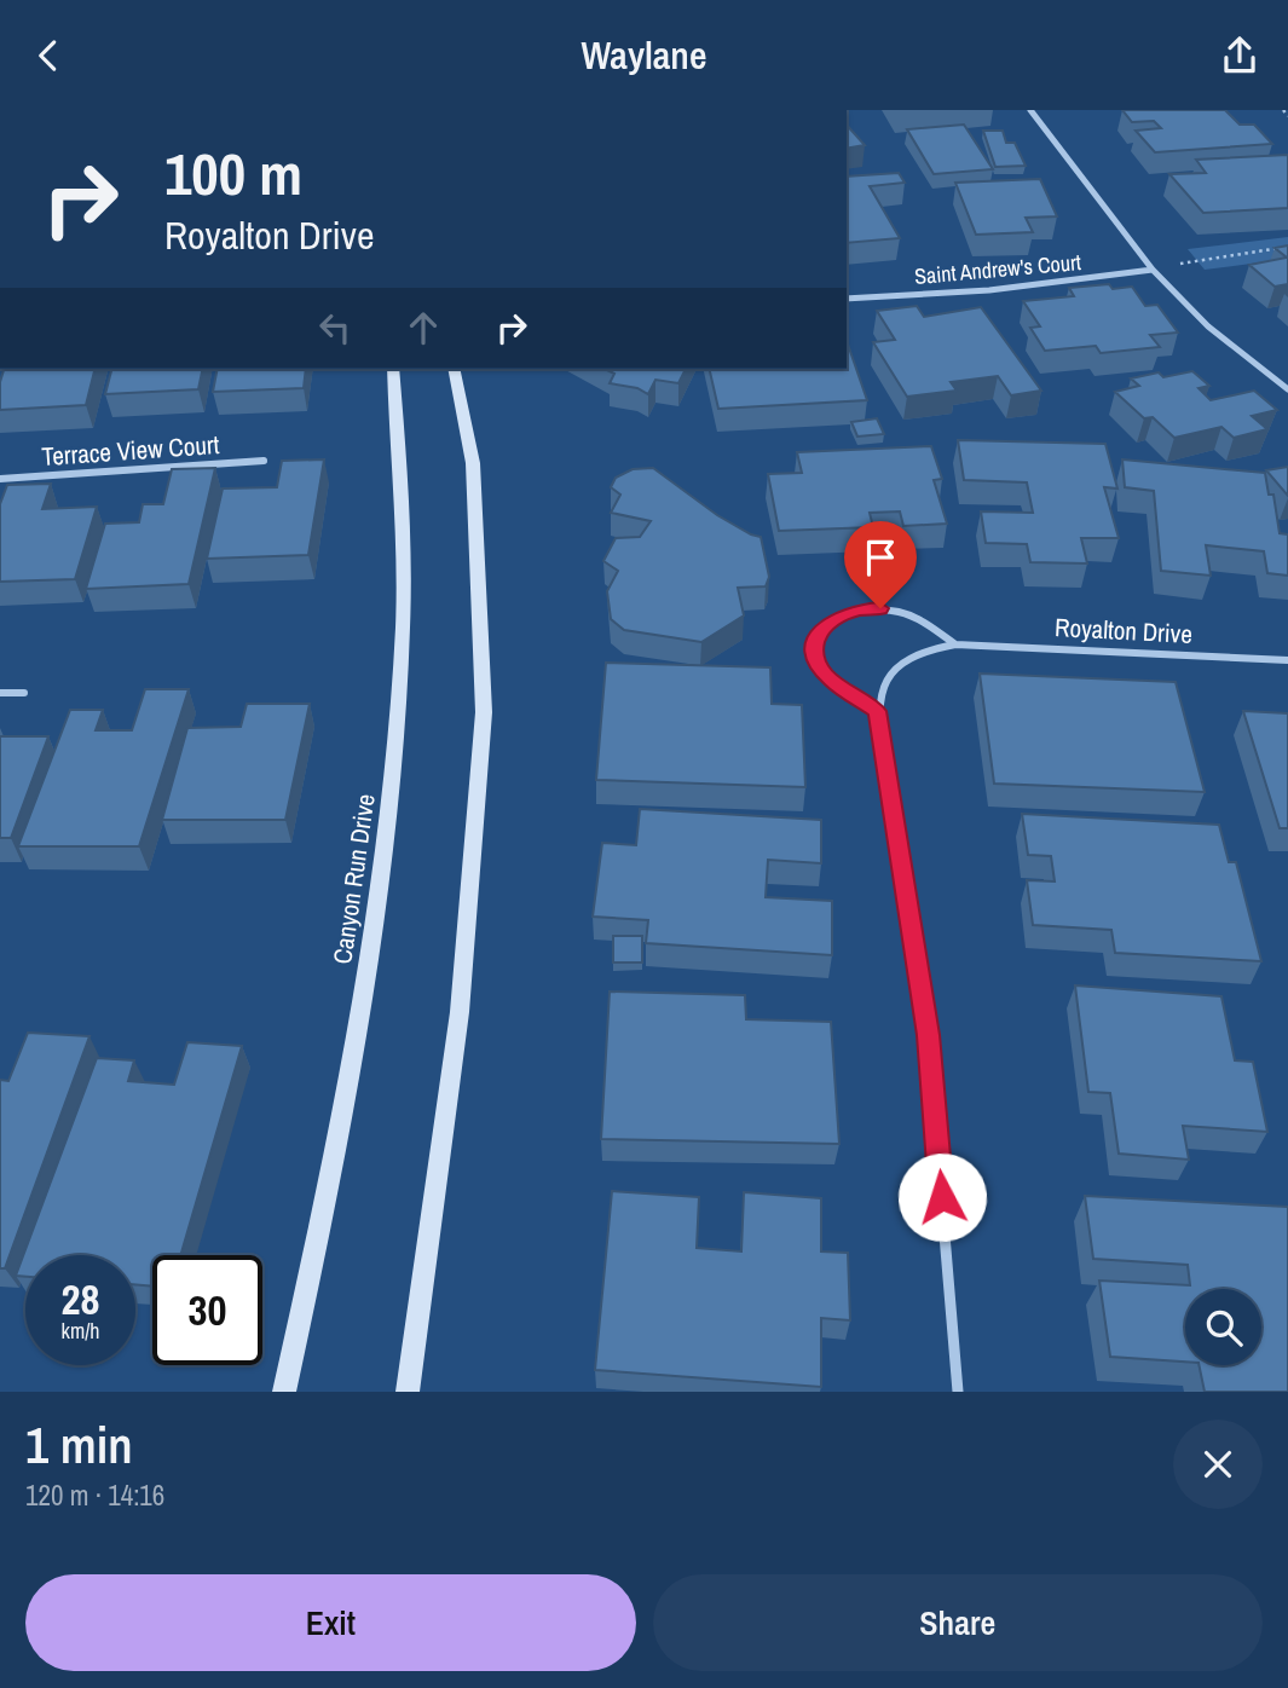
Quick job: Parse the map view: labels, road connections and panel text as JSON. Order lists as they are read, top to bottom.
{
  "streets": {
    "street": [
      "Saint Andrew's Court",
      "Terrace View Court",
      "Royalton Drive",
      "Canyon Run Drive"
    ]
  },
  "page": {
    "header": "Waylane",
    "turn": ["100 m", "Royalton Drive"],
    "speed": "28 km/h",
    "limit": "30",
    "heading": ["1 min", "120 m · 14:16"],
    "buttons": ["Exit", "Share"]
  }
}
